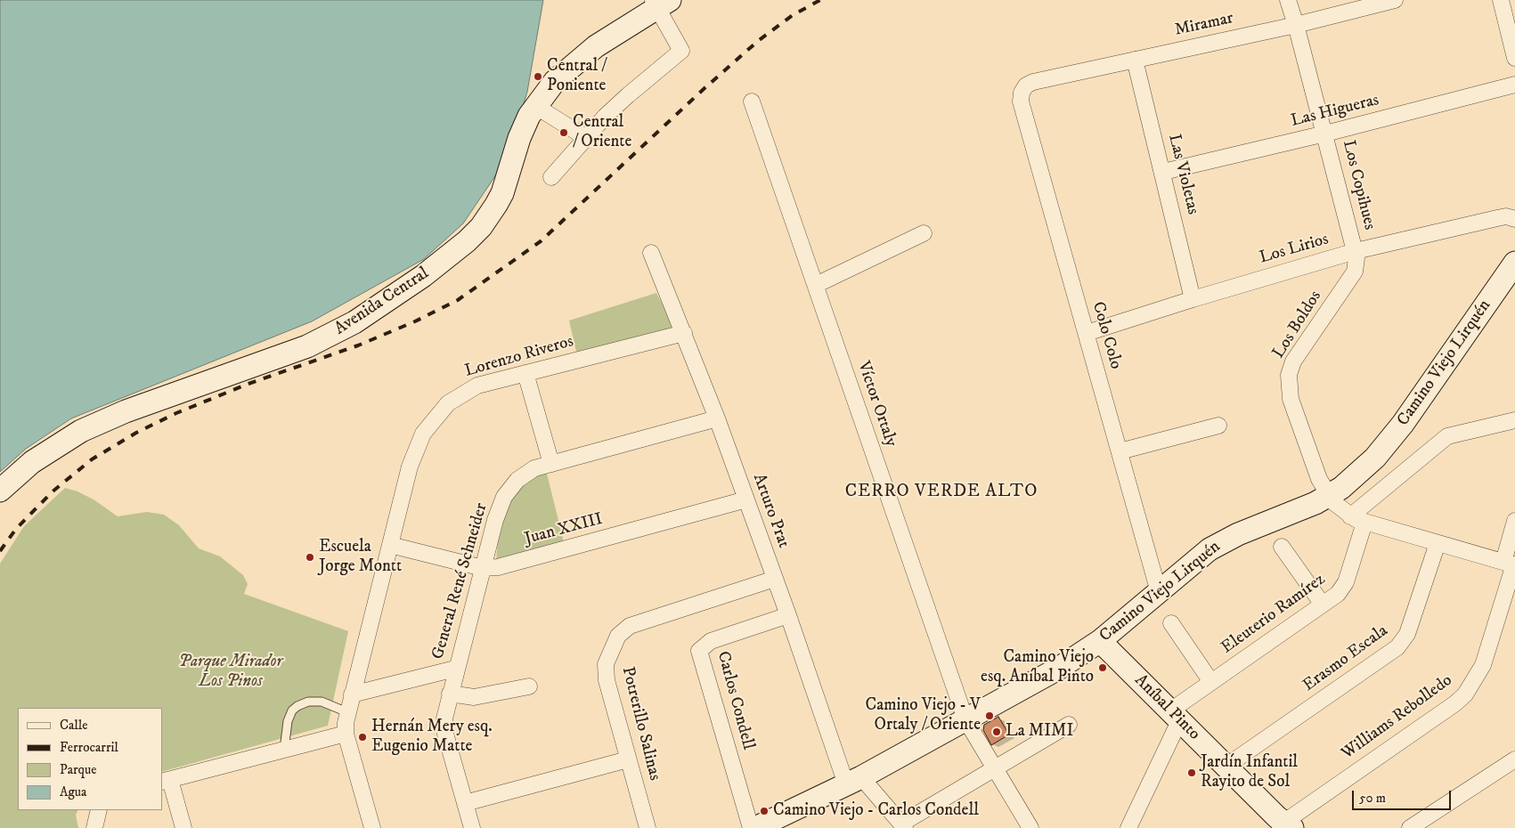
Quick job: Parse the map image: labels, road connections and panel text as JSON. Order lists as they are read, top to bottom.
{
  "streets": {
    "street": [
      "Miramar",
      "Las Higueras",
      "Las Violetas",
      "Los Copihues",
      "Los Lirios",
      "Avenida Central",
      "Los Boldos",
      "Colo Colo",
      "Lorenzo Riveros",
      "Camino Viejo Lirquén",
      "Víctor Ortaly",
      "Arturo Prat",
      "Juan XXIII",
      "General René Schneider",
      "Eleuterio Ramírez",
      "Erasmo Escala",
      "Carlos Condell",
      "Aníbal Pinto",
      "Williams Rebolledo",
      "Potrerillo Salinas"
    ]
  },
  "crossings": [
    ["Miramar", "Las Violetas"],
    ["Miramar", "Los Copihues"],
    ["Miramar", "Colo Colo"],
    ["Las Higueras", "Las Violetas"],
    ["Las Higueras", "Los Copihues"],
    ["Las Violetas", "Los Lirios"],
    ["Los Copihues", "Los Lirios"],
    ["Los Copihues", "Los Boldos"],
    ["Los Lirios", "Los Boldos"],
    ["Los Lirios", "Colo Colo"],
    ["Los Boldos", "Camino Viejo Lirquén"],
    ["Los Boldos", "Eleuterio Ramírez"],
    ["Colo Colo", "Camino Viejo Lirquén"],
    ["Lorenzo Riveros", "Arturo Prat"],
    ["Lorenzo Riveros", "Juan XXIII"],
    ["Camino Viejo Lirquén", "Víctor Ortaly"],
    ["Camino Viejo Lirquén", "Arturo Prat"],
    ["Camino Viejo Lirquén", "Aníbal Pinto"],
    ["Arturo Prat", "Juan XXIII"],
    ["Arturo Prat", "General René Schneider"],
    ["Arturo Prat", "Carlos Condell"],
    ["Arturo Prat", "Potrerillo Salinas"],
    ["Juan XXIII", "General René Schneider"],
    ["Eleuterio Ramírez", "Aníbal Pinto"],
    ["Erasmo Escala", "Aníbal Pinto"],
    ["Aníbal Pinto", "Williams Rebolledo"]
  ],
  "districts": ["CERRO VERDE ALTO"],
  "parks": ["Parque Mirador Los Pinos"],
  "places": [
    "Central / Poniente",
    "Central / Oriente",
    "Escuela Jorge Montt",
    "Camino Viejo esq. Aníbal Pinto",
    "Camino Viejo - V Ortaly / Oriente",
    "La MIMI",
    "Hernán Mery esq. Eugenio Matte",
    "Jardín Infantil Rayito de Sol",
    "Camino Viejo - Carlos Condell"
  ],
  "legend": [
    "Calle",
    "Ferrocarril",
    "Parque",
    "Agua"
  ],
  "scale_bar": "50 m"
}
